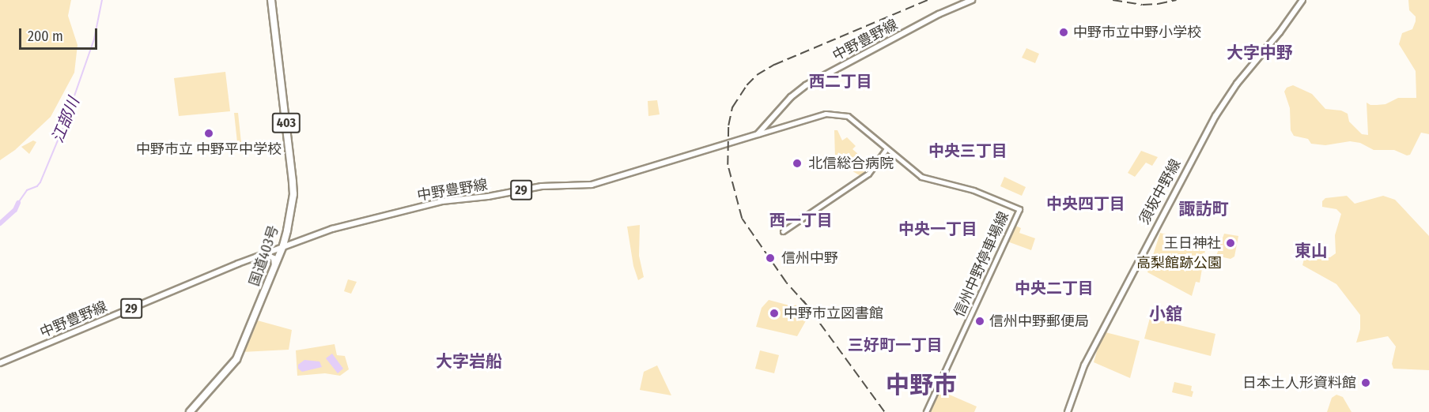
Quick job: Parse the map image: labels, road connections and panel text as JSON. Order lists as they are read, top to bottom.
{
  "streets": {
    "highway": ["403", "国道403号"],
    "main road": [
      "中野豊野線",
      "29",
      "須坂中野線",
      "信州中野停車場線"
    ]
  },
  "crossings": [
    ["中野豊野線", "国道403号"],
    ["中野豊野線", "信州中野停車場線"]
  ],
  "districts": [
    "大字中野",
    "西二丁目",
    "中央三丁目",
    "中央四丁目",
    "諏訪町",
    "西一丁目",
    "中央一丁目",
    "東山",
    "中央二丁目",
    "小舘",
    "三好町一丁目",
    "大字岩船",
    "中野市"
  ],
  "water": ["江部川"],
  "parks": ["高梨館跡公園"],
  "places": [
    "中野市立中野小学校",
    "中野市立 中野平中学校",
    "北信総合病院",
    "王日神社",
    "信州中野",
    "中野市立図書館",
    "信州中野郵便局",
    "日本土人形資料館"
  ],
  "scale_bar": "200 m"
}
